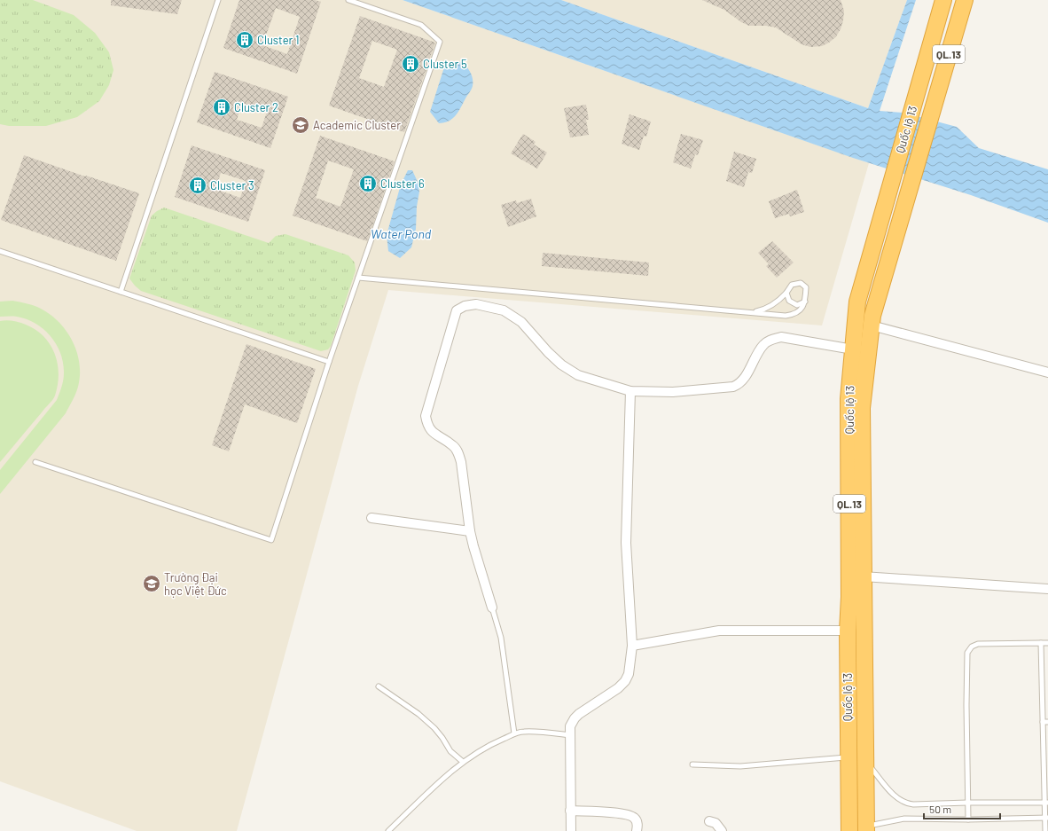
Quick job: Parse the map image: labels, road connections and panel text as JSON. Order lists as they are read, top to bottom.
{
  "streets": {
    "highway": ["QL.13", "Quốc lộ 13"]
  },
  "water": ["Water Pond"],
  "places": {
    "building": [
      "Cluster 1",
      "Cluster 5",
      "Cluster 2",
      "Cluster 6",
      "Cluster 3"
    ],
    "school or university": ["Academic Cluster", "Trường Đại học Việt Đức"]
  },
  "scale_bar": "50 m"
}
